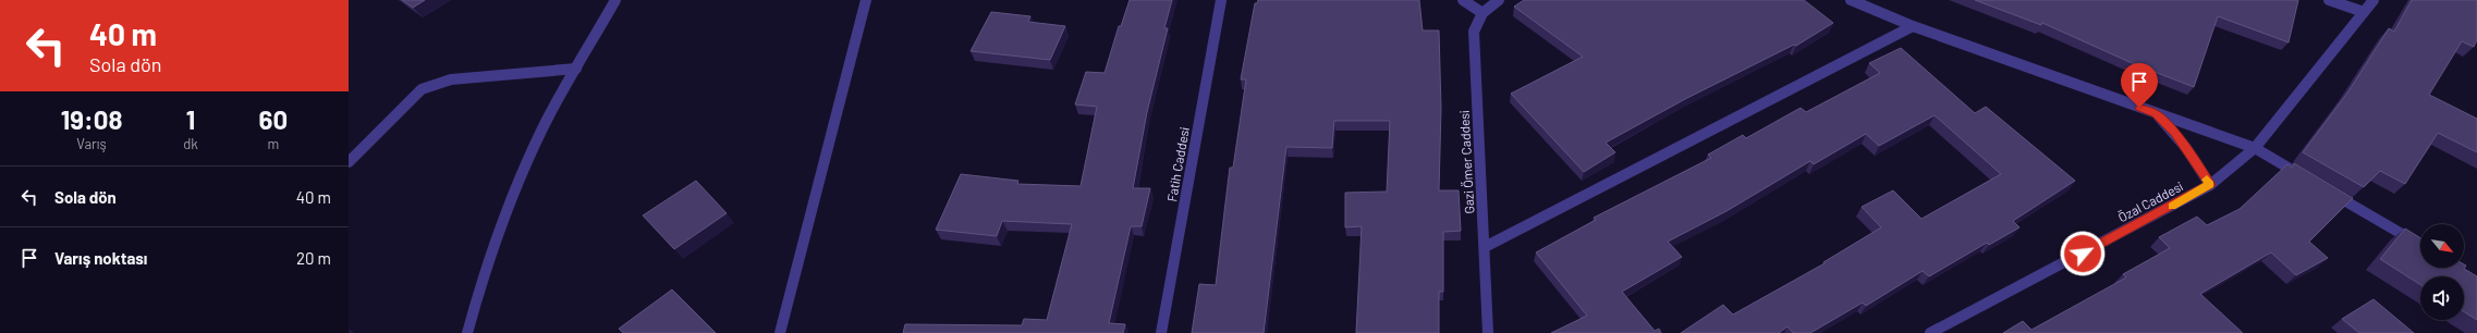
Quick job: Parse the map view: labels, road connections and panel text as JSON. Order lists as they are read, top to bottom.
{
  "streets": {
    "street": ["Gazi Ömer Caddesi", "Fatih Caddesi", "Özal Caddesi"]
  },
  "north": "bottom right",
  "page": {
    "turn": ["40 m", "Sola dön"],
    "eta": [
      "19:08",
      "Varış",
      "1",
      "dk",
      "60",
      "m"
    ],
    "list": [
      {
        "name": "Sola dön",
        "value": "40 m"
      },
      {
        "name": "Varış noktası",
        "value": "20 m"
      }
    ]
  }
}
